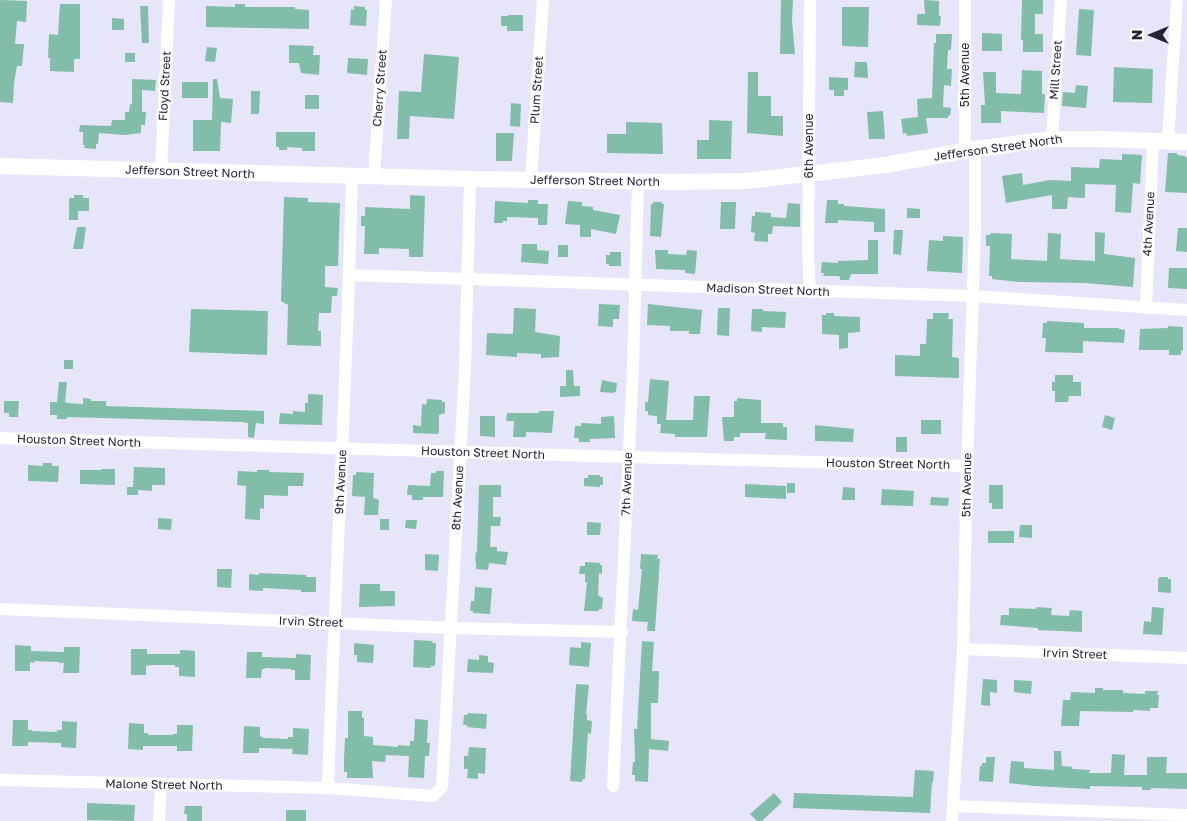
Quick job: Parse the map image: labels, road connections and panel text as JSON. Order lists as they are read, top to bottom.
{
  "streets": {
    "main road": ["Jefferson Street North"],
    "street": [
      "Mill Street",
      "5th Avenue",
      "Floyd Street",
      "Cherry Street",
      "Plum Street",
      "6th Avenue",
      "4th Avenue",
      "Madison Street North",
      "Houston Street North",
      "9th Avenue",
      "7th Avenue",
      "8th Avenue",
      "Irvin Street",
      "Malone Street North"
    ]
  },
  "crossings": [
    ["Mill Street", "Jefferson Street North"],
    ["5th Avenue", "Jefferson Street North"],
    ["5th Avenue", "Madison Street North"],
    ["5th Avenue", "Houston Street North"],
    ["5th Avenue", "Irvin Street"],
    ["Floyd Street", "Jefferson Street North"],
    ["Cherry Street", "Jefferson Street North"],
    ["Plum Street", "Jefferson Street North"],
    ["6th Avenue", "Jefferson Street North"],
    ["6th Avenue", "Madison Street North"],
    ["Jefferson Street North", "4th Avenue"],
    ["Jefferson Street North", "9th Avenue"],
    ["Jefferson Street North", "7th Avenue"],
    ["Jefferson Street North", "8th Avenue"],
    ["4th Avenue", "Madison Street North"],
    ["Madison Street North", "9th Avenue"],
    ["Madison Street North", "7th Avenue"],
    ["Madison Street North", "8th Avenue"],
    ["Houston Street North", "9th Avenue"],
    ["Houston Street North", "7th Avenue"],
    ["Houston Street North", "8th Avenue"],
    ["9th Avenue", "Irvin Street"],
    ["9th Avenue", "Malone Street North"],
    ["7th Avenue", "Irvin Street"],
    ["8th Avenue", "Irvin Street"],
    ["8th Avenue", "Malone Street North"]
  ],
  "north": "left"
}
